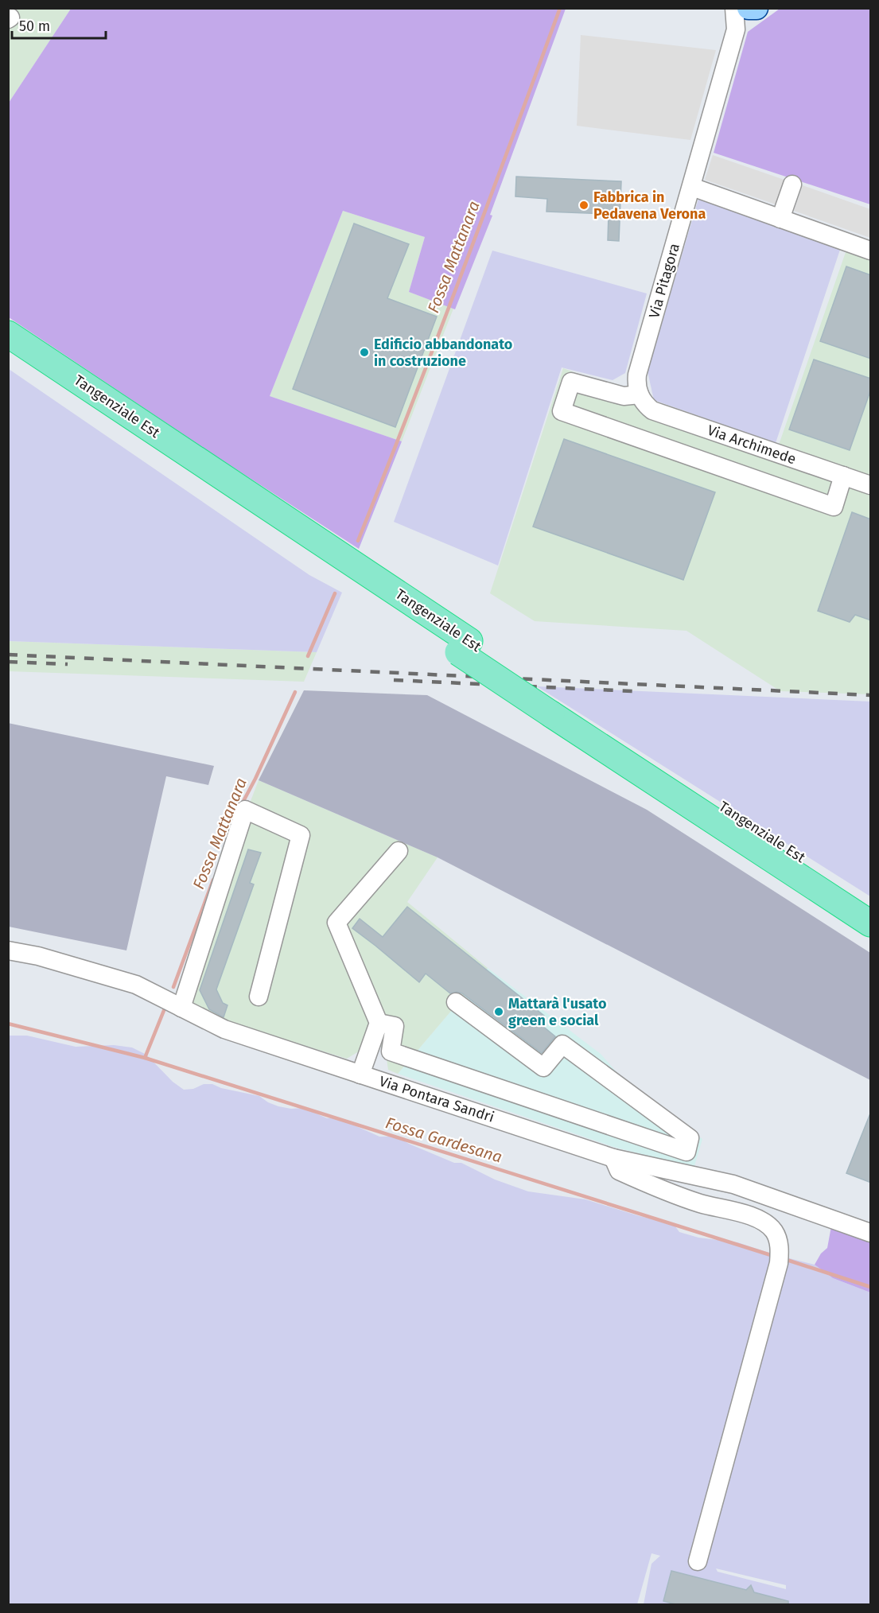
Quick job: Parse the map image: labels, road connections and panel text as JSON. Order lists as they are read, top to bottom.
{
  "streets": {
    "highway": ["Tangenziale Est"],
    "street": ["Via Pitagora", "Via Archimede", "Via Pontara Sandri"]
  },
  "crossings": [
    ["Via Pitagora", "Via Archimede"]
  ],
  "water": ["Fossa Mattanara", "Fossa Gardesana"],
  "places": ["Fabbrica in Pedavena Verona", "Edificio abbandonato in costruzione", "Mattarà l'usato green e social"],
  "scale_bar": "50 m"
}
